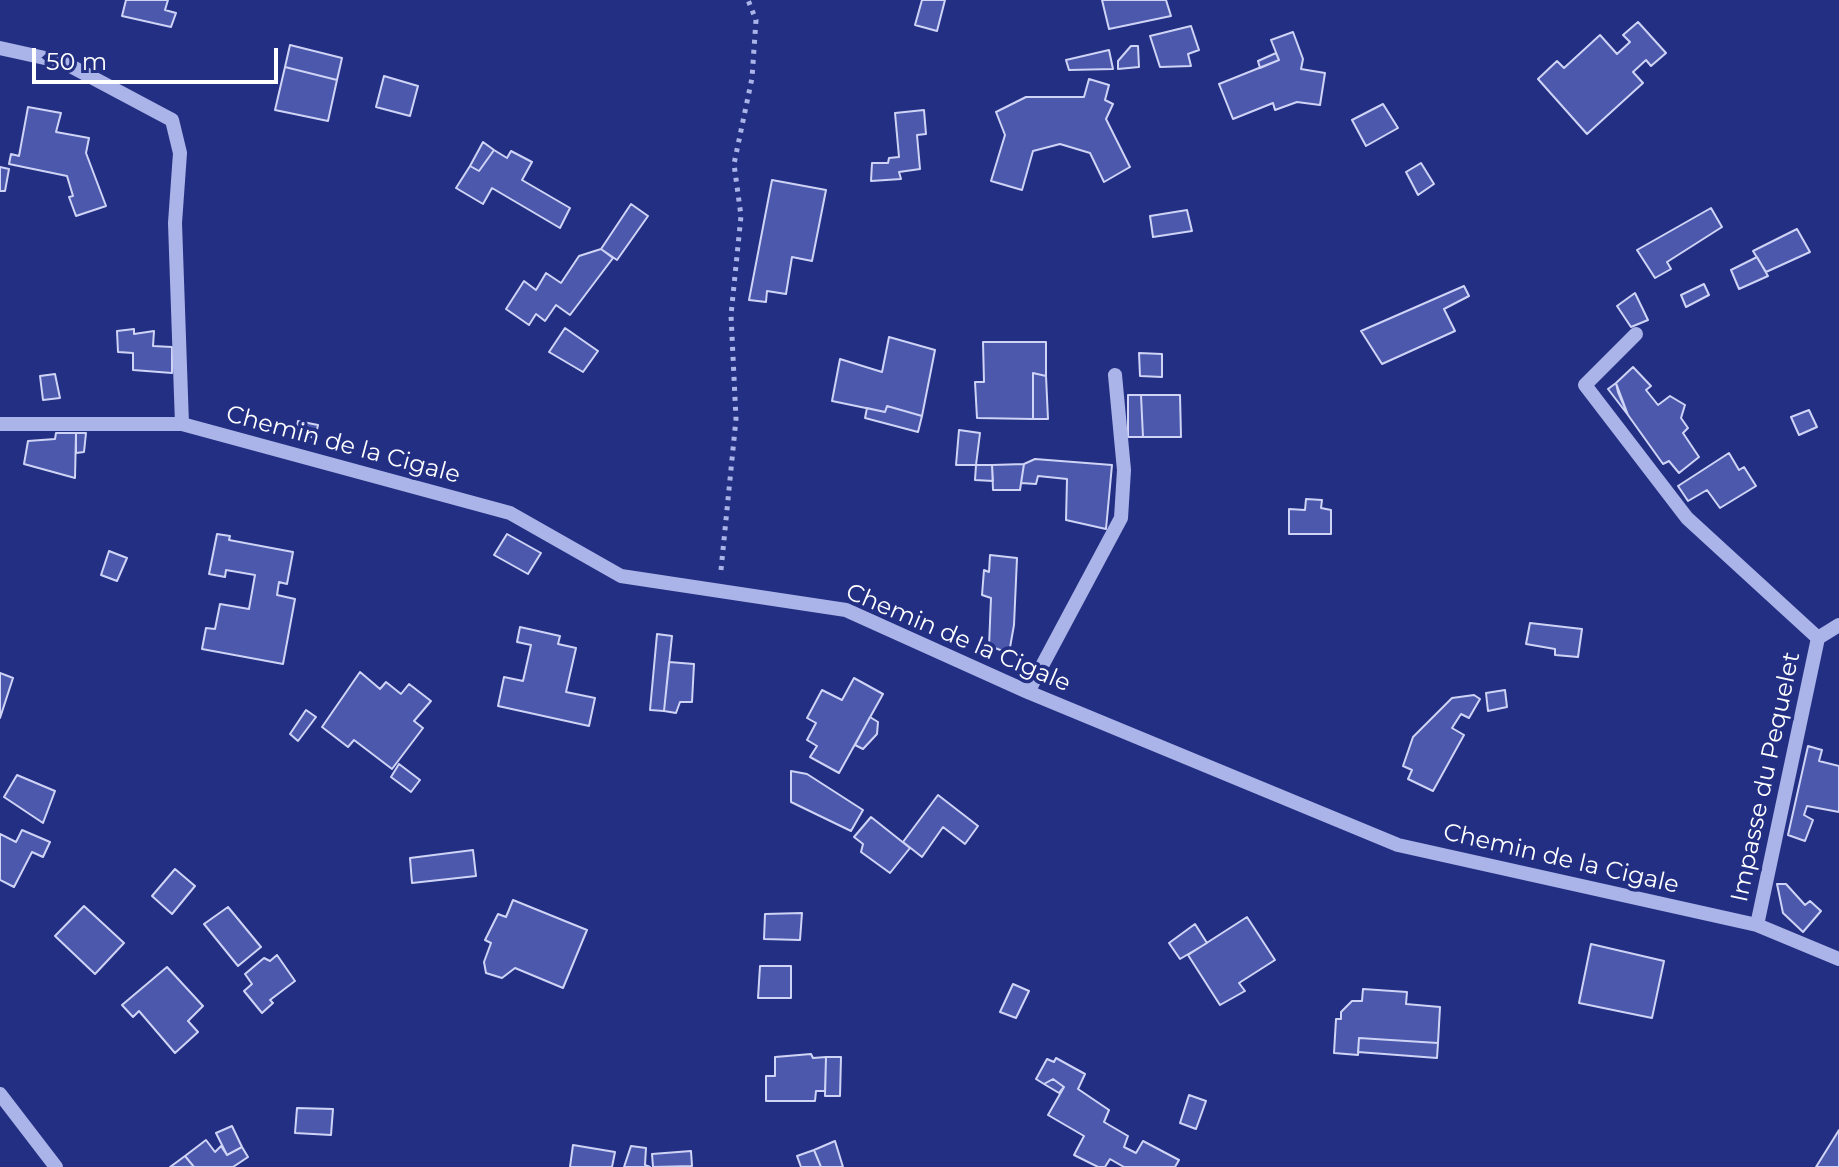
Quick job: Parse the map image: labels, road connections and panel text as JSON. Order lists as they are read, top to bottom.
{
  "streets": {
    "street": ["Chemin de la Cigale", "Impasse du Pequelet"]
  },
  "crossings": [
    ["Chemin de la Cigale", "Impasse du Pequelet"]
  ],
  "scale_bar": "50 m"
}
